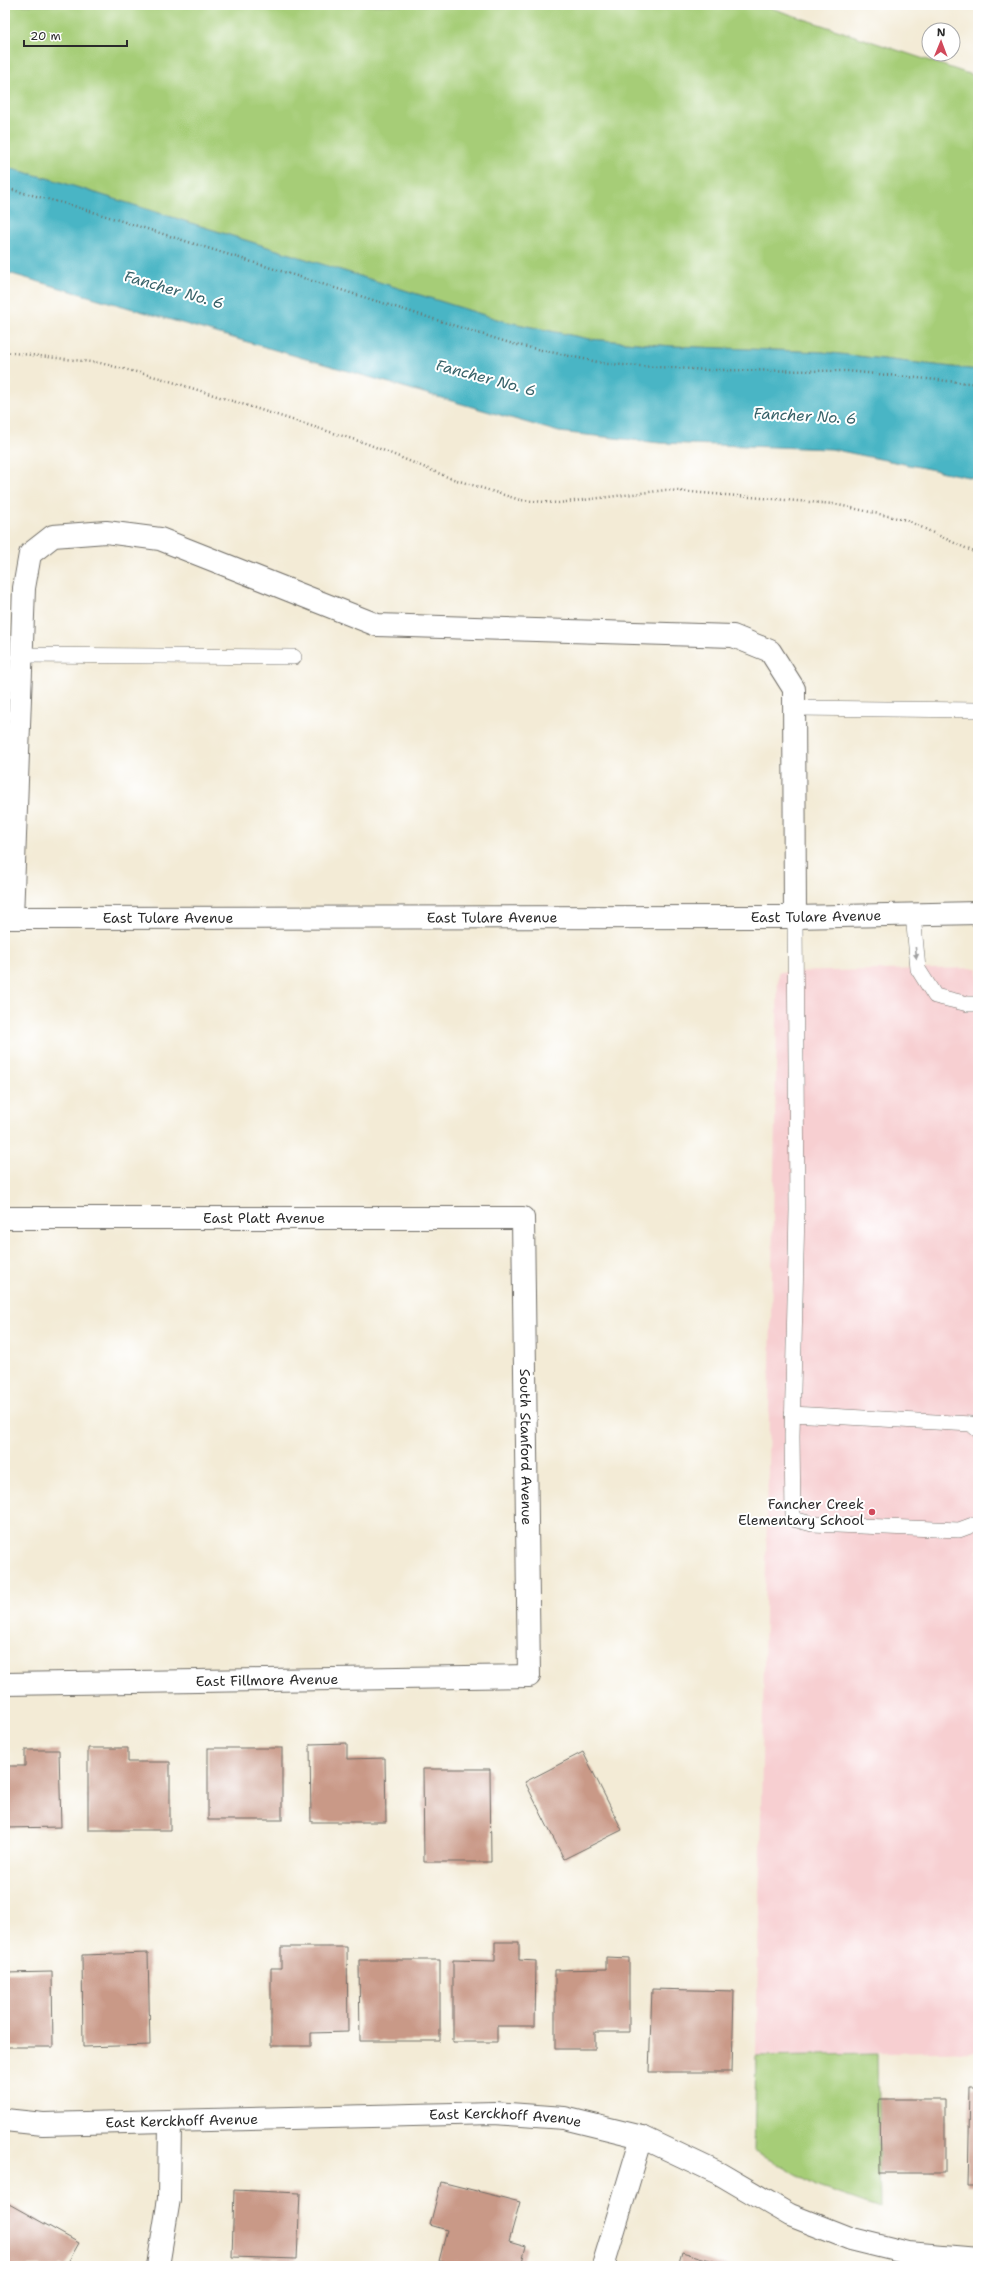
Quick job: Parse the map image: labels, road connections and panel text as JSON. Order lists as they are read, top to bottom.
{
  "streets": {
    "street": [
      "East Tulare Avenue",
      "East Platt Avenue",
      "South Stanford Avenue",
      "East Fillmore Avenue",
      "East Kerckhoff Avenue"
    ]
  },
  "crossings": [
    ["East Platt Avenue", "South Stanford Avenue"],
    ["South Stanford Avenue", "East Fillmore Avenue"]
  ],
  "water": ["Fancher No. 6"],
  "places": ["Fancher Creek Elementary School"],
  "scale_bar": "20 m",
  "north": "top"
}
